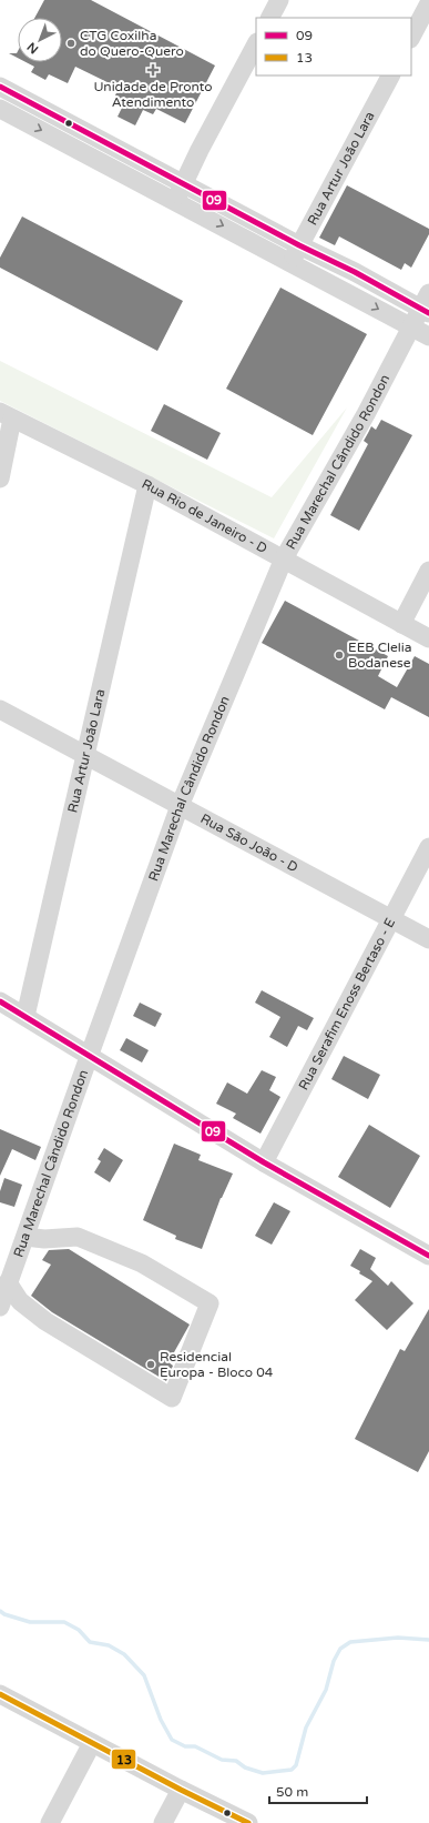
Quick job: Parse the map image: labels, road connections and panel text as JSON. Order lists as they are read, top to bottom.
{
  "streets": {
    "street": [
      "Rua Artur João Lara",
      "Rua Marechal Cândido Rondon",
      "Rua Rio de Janeiro - D",
      "Rua São João - D",
      "Rua Serafim Enoss Bertaso - E"
    ]
  },
  "crossings": [
    ["Rua Artur João Lara", "Rua Rio de Janeiro - D"],
    ["Rua Artur João Lara", "Rua São João - D"],
    ["Rua Marechal Cândido Rondon", "Rua Rio de Janeiro - D"],
    ["Rua Marechal Cândido Rondon", "Rua São João - D"],
    ["Rua São João - D", "Rua Serafim Enoss Bertaso - E"]
  ],
  "places": {
    "other": ["CTG Coxilha do Quero-Quero", "EEB Clelia Bodanese", "Residencial Europa - Bloco 04"],
    "health": ["Unidade de Pronto Atendimento"]
  },
  "lines": ["transit line 09", "transit line 13"],
  "legend": ["09", "13"],
  "scale_bar": "50 m",
  "north": "bottom left"
}
